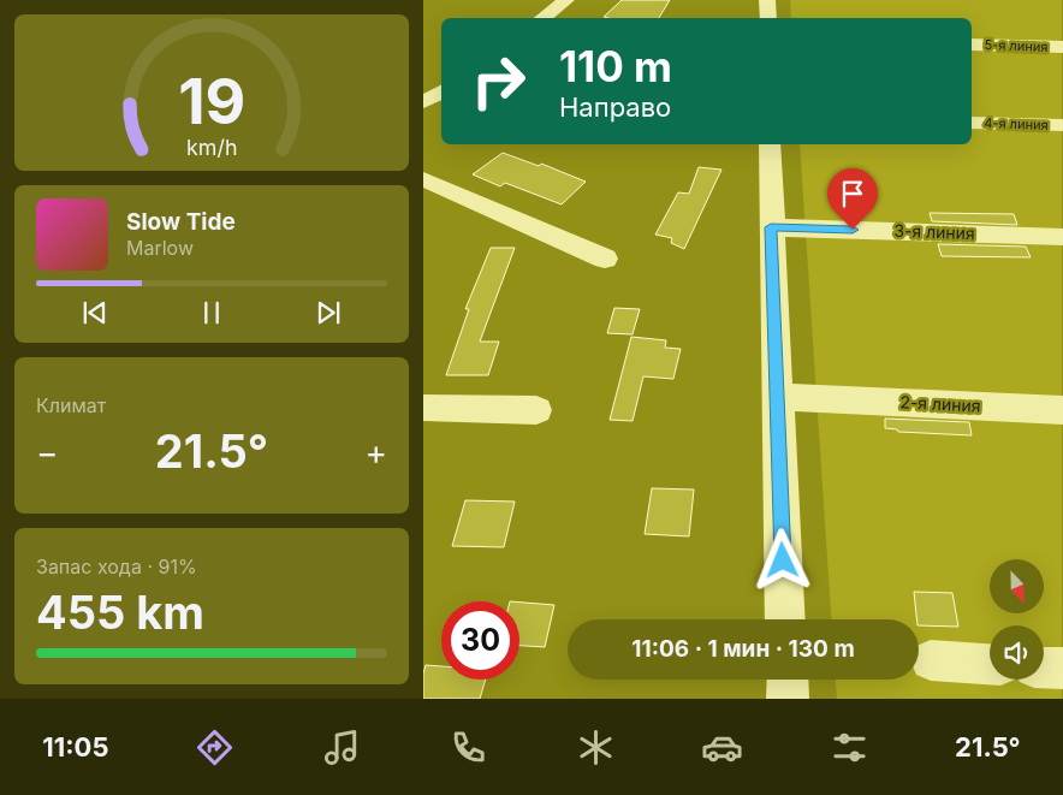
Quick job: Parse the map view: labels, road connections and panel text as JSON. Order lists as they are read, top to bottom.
{
  "streets": {
    "street": [
      "5-я линия",
      "4-я линия",
      "3-я линия",
      "2-я линия"
    ]
  },
  "north": "bottom",
  "page": {
    "turn": ["110 m", "Направо"],
    "song": ["Slow Tide", "Marlow"],
    "tile": [
      "Климат",
      ["Запас хода · 91%", "455 km"]
    ],
    "heat": ["−", "21.5°", "+"],
    "limit": "30",
    "trip": "11:06 · 1 мин · 130 m",
    "tabs": ["11:05", "21.5°"],
    "gauge": ["19", "km/h"]
  }
}
